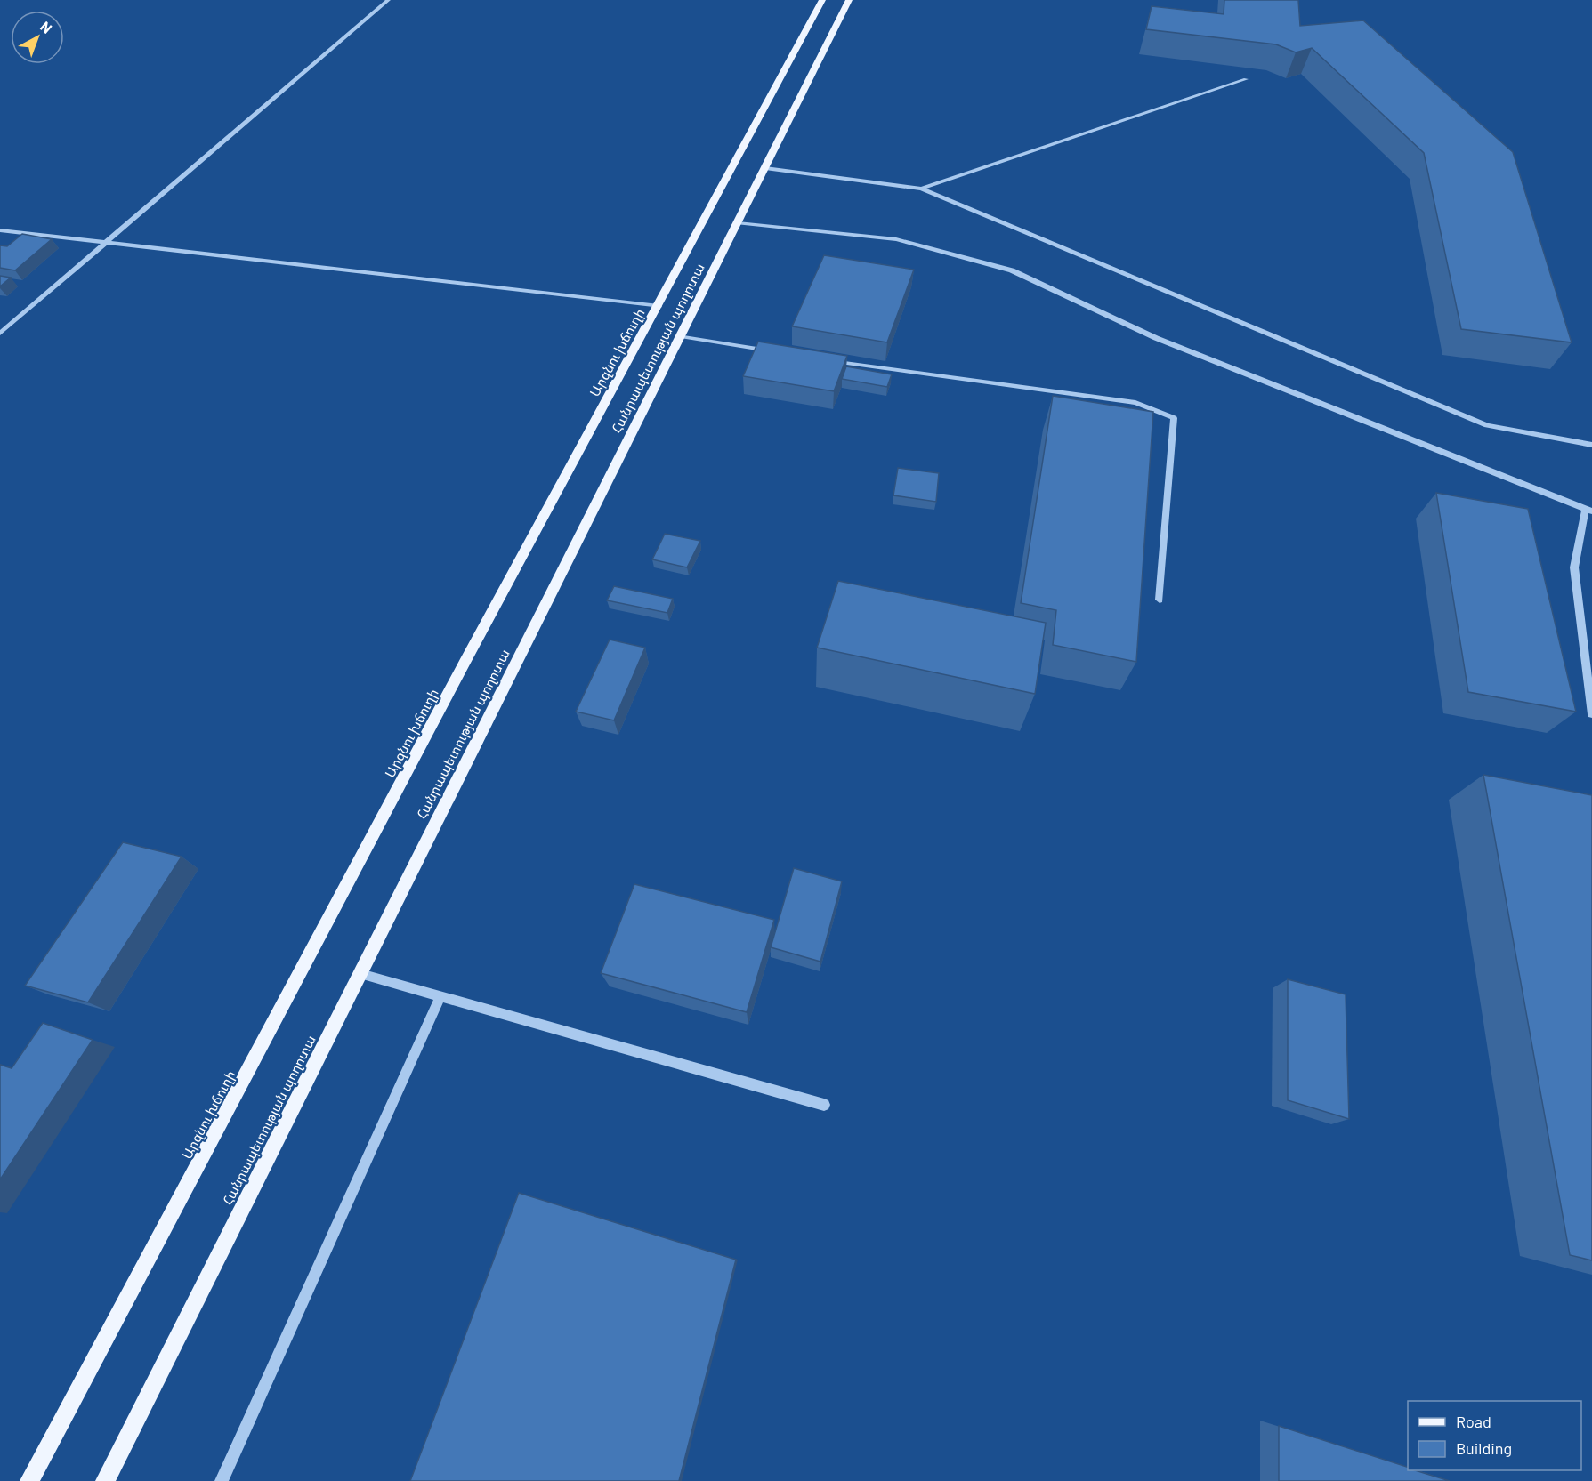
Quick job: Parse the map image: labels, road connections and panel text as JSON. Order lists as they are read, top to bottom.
{
  "streets": {
    "main road": ["Հանրապետության պողոտա", "Արզնու խճուղի"]
  },
  "legend": ["Road", "Building"],
  "north": "top right"
}
